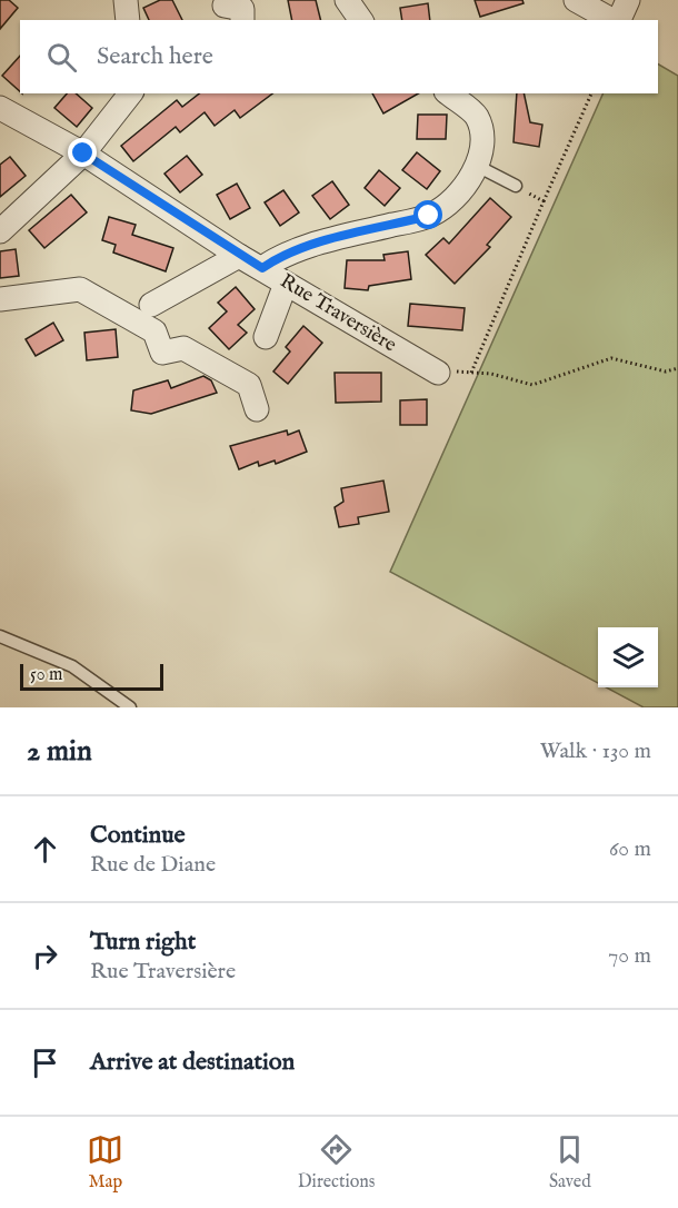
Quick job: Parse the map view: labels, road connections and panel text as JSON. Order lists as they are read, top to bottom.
{
  "streets": {
    "street": ["Rue Traversière"]
  },
  "scale_bar": "50 m",
  "page": {
    "search": "Search here",
    "scale": "50 m",
    "heading": ["2 min", "Walk · 130 m"],
    "list": [
      ["Continue", "Rue de Diane", "60 m"],
      ["Turn right", "Rue Traversière", "70 m"],
      "Arrive at destination"
    ],
    "nav": ["Map", "Directions", "Saved"]
  }
}
